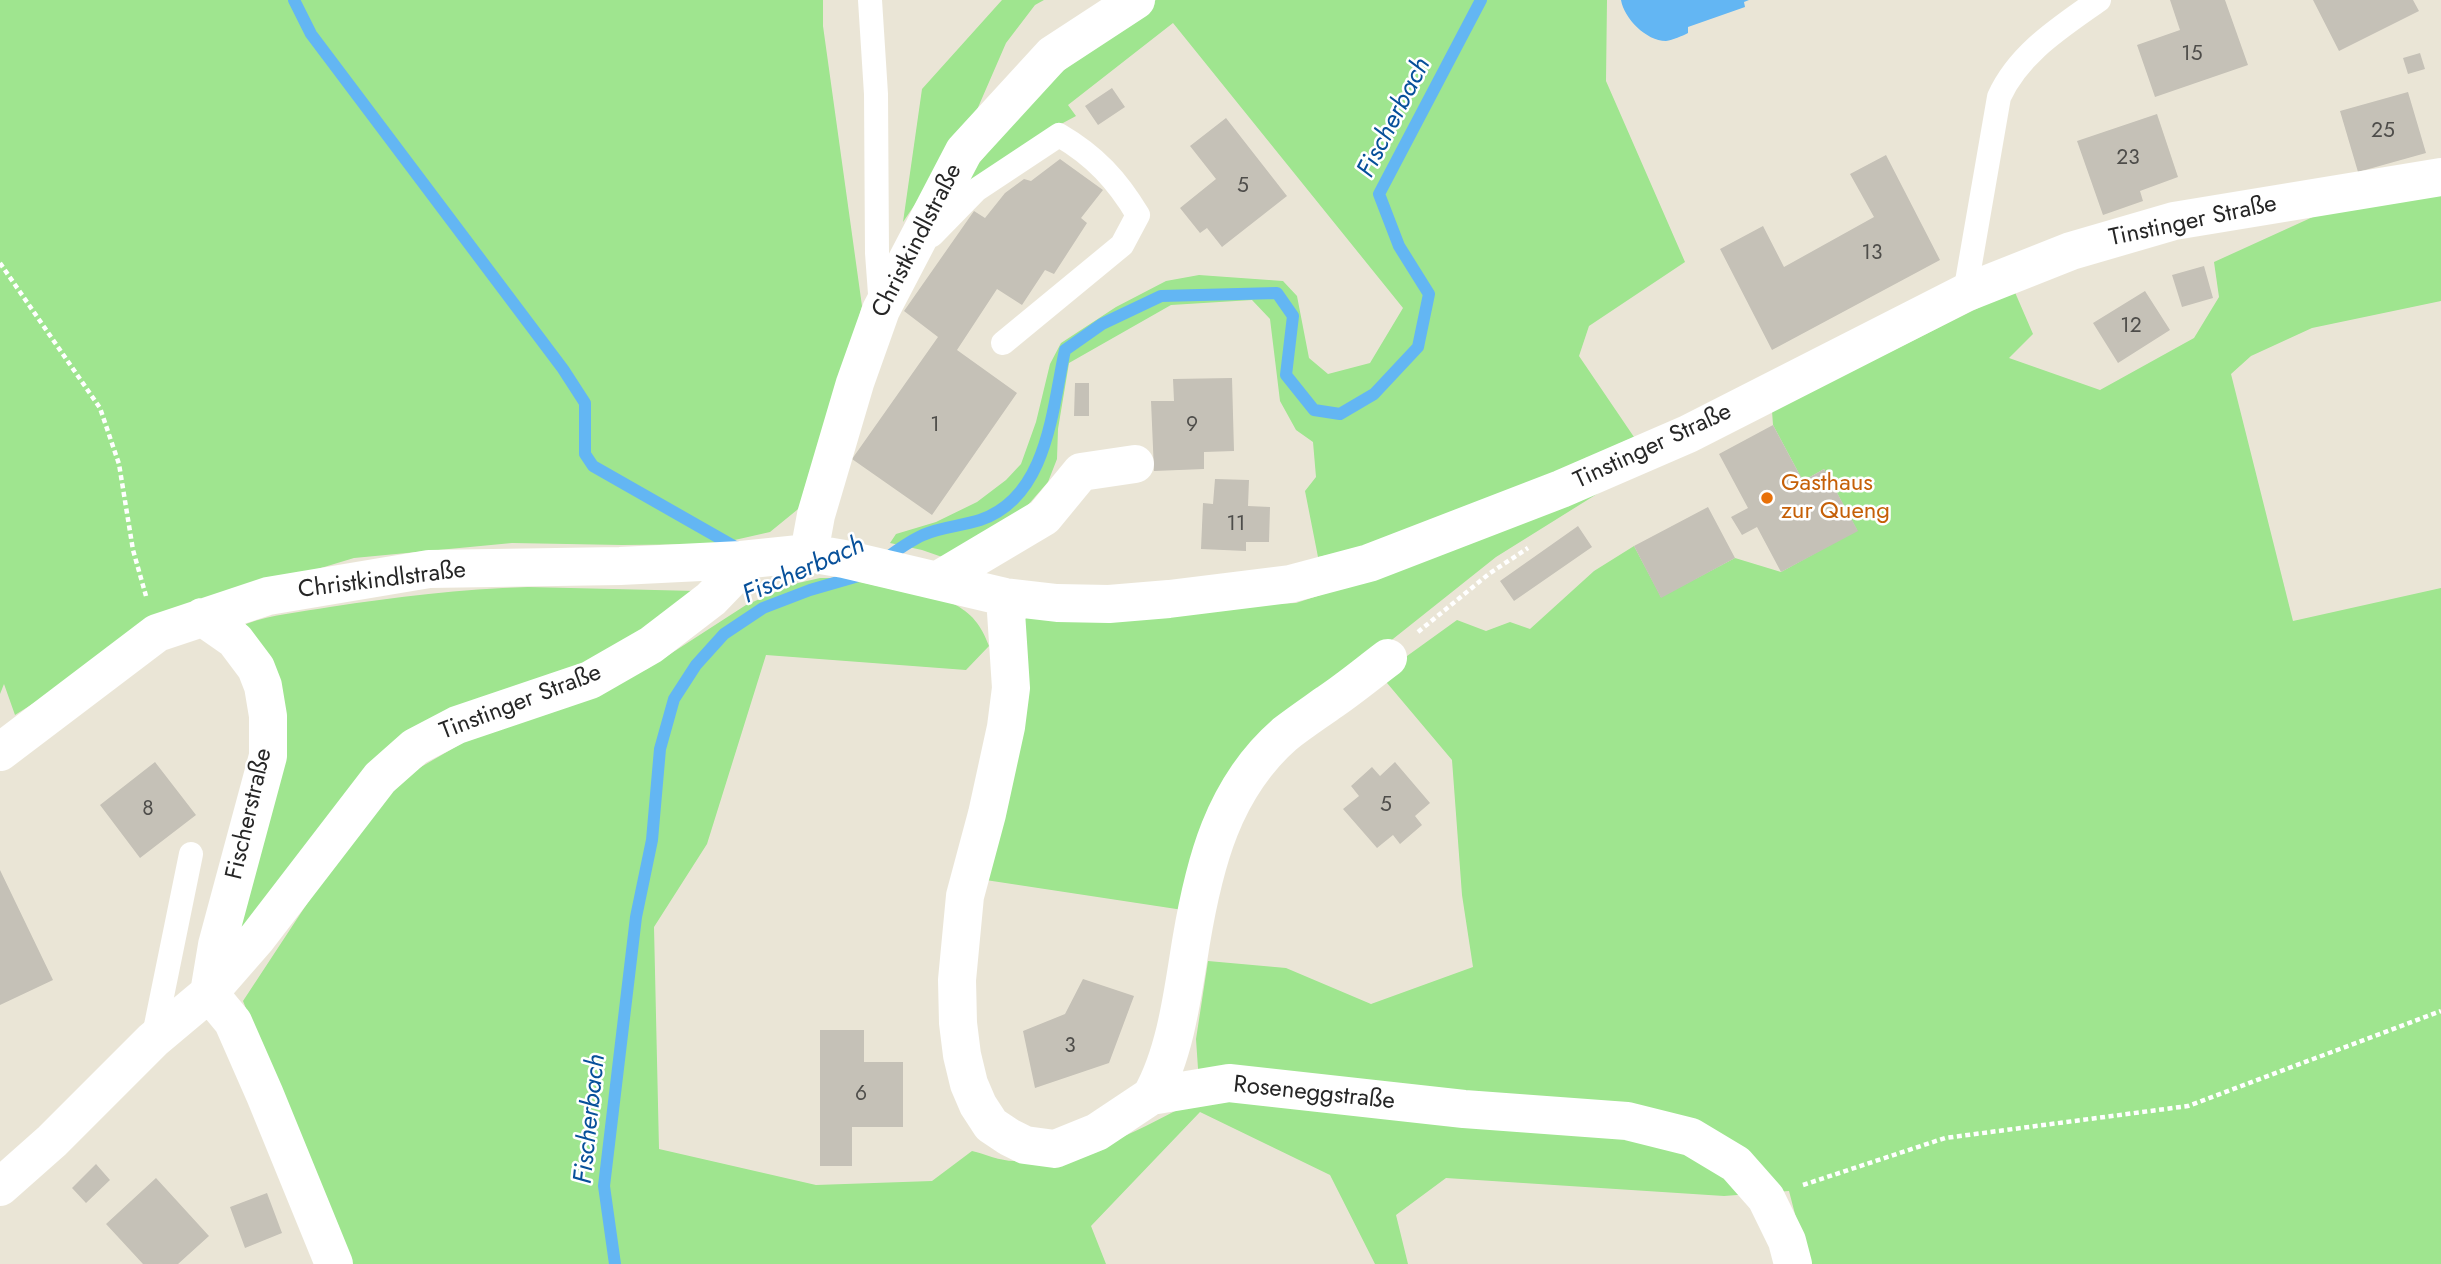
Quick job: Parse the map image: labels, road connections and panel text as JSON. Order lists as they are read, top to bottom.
{
  "streets": {
    "street": [
      "Tinstinger Straße",
      "Christkindlstraße",
      "Fischerstraße",
      "Roseneggstraße"
    ]
  },
  "crossings": [
    ["Tinstinger Straße", "Christkindlstraße"],
    ["Tinstinger Straße", "Fischerstraße"],
    ["Tinstinger Straße", "Roseneggstraße"],
    ["Christkindlstraße", "Fischerstraße"]
  ],
  "water": ["Fischerbach"],
  "places": ["Gasthaus zur Queng"],
  "house_numbers": [
    "15",
    "25",
    "23",
    "5",
    "13",
    "12",
    "1",
    "9",
    "11",
    "5",
    "8",
    "3",
    "6"
  ]
}
